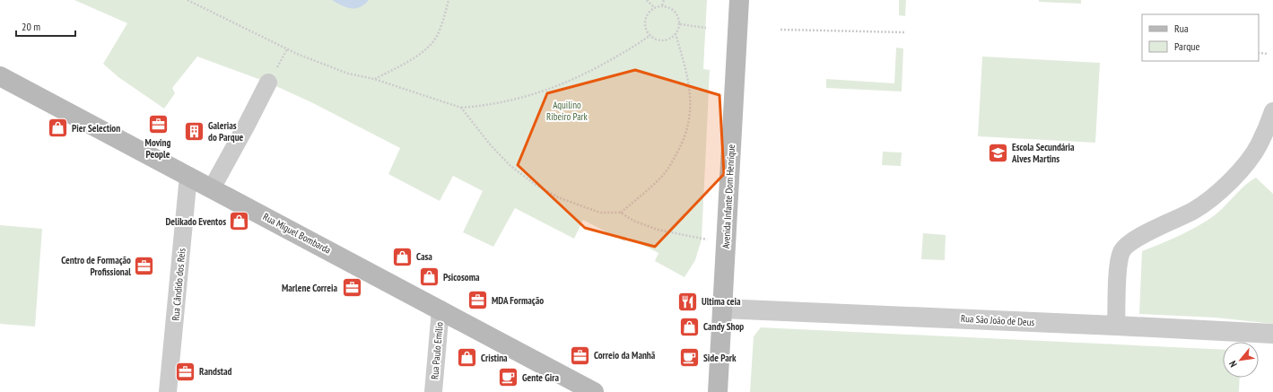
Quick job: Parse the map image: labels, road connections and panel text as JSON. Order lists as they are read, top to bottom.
{
  "streets": {
    "main road": ["Avenida Infante Dom Henrique", "Rua Miguel Bombarda"],
    "street": ["Rua Cândido dos Reis", "Rua São João de Deus", "Rua Paulo Emílio"]
  },
  "crossings": [
    ["Avenida Infante Dom Henrique", "Rua São João de Deus"],
    ["Rua Miguel Bombarda", "Rua Cândido dos Reis"],
    ["Rua Miguel Bombarda", "Rua Paulo Emílio"]
  ],
  "parks": ["Aquilino Ribeiro Park"],
  "places": {
    "office": [
      "Moving People",
      "Centro de Formação Profissional",
      "Marlene Correia",
      "MDA Formação",
      "Correio da Manhã",
      "Randstad"
    ],
    "shop": [
      "Pier Selection",
      "Delikado Eventos",
      "Casa",
      "Psicosoma",
      "Candy Shop",
      "Cristina"
    ],
    "building": ["Galerias do Parque"],
    "school or university": ["Escola Secundária Alves Martins"],
    "restaurant": ["Ultima ceia"],
    "cafe": ["Side Park", "Gente Gira"]
  },
  "legend": ["Rua", "Parque"],
  "scale_bar": "20 m",
  "north": "bottom left"
}
